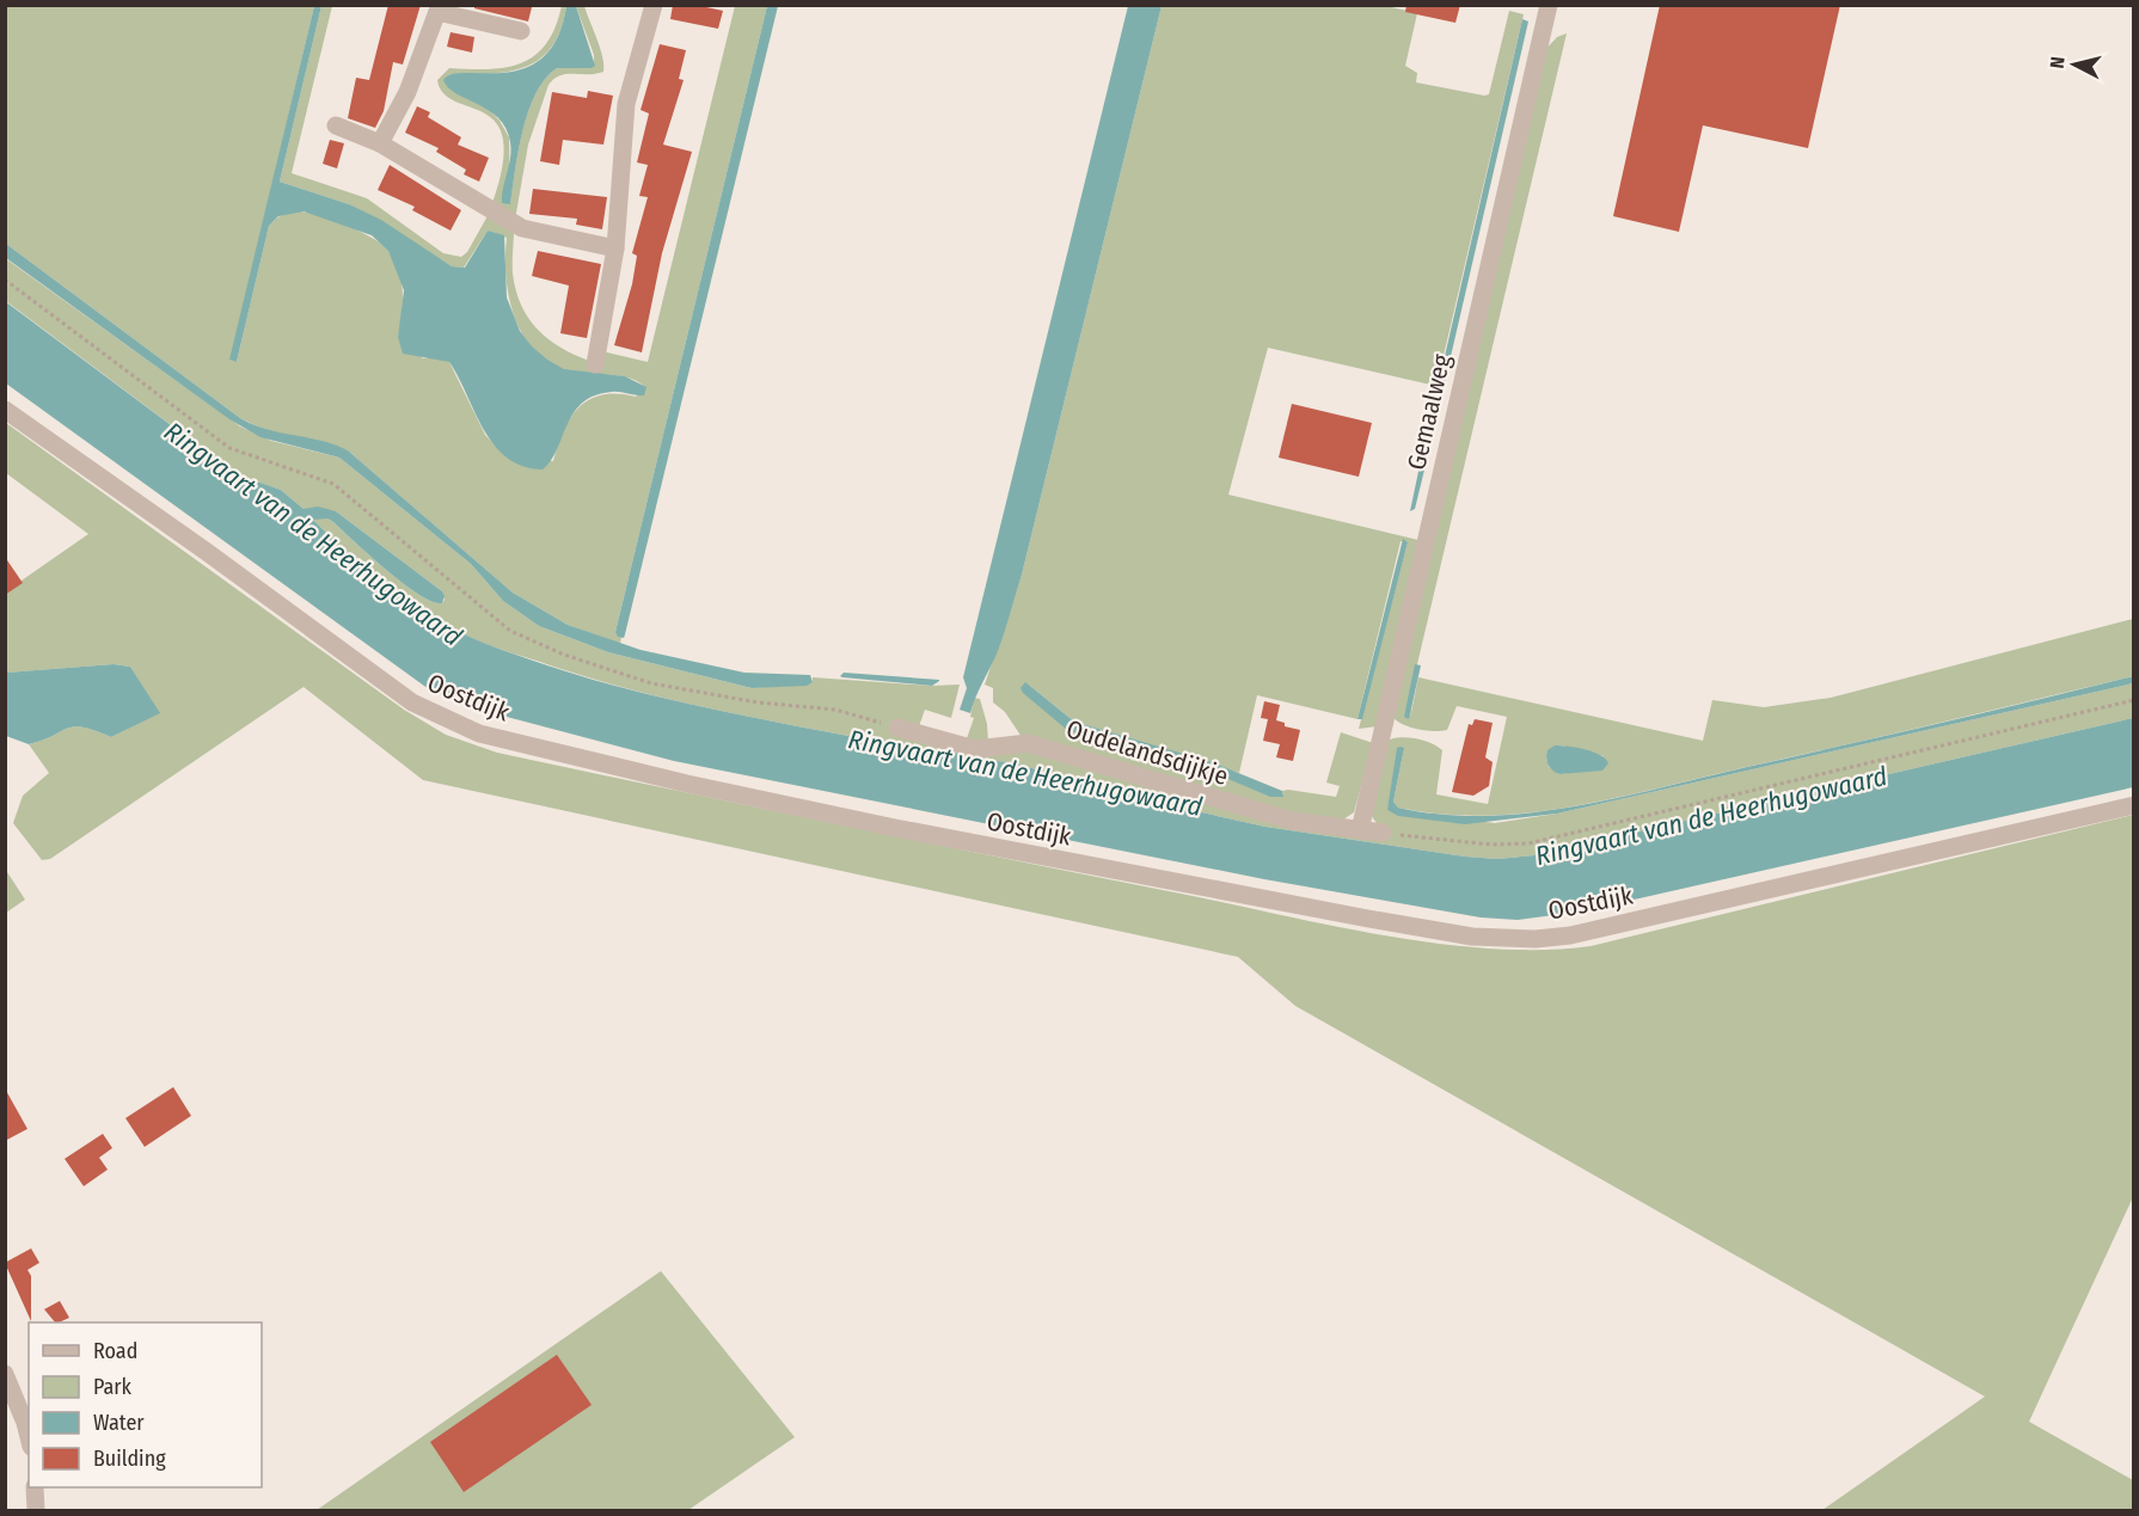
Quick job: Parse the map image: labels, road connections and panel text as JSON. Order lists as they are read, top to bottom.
{
  "streets": {
    "street": ["Gemaalweg", "Oostdijk", "Oudelandsdijkje"]
  },
  "crossings": [
    ["Gemaalweg", "Oudelandsdijkje"]
  ],
  "water": ["Ringvaart van de Heerhugowaard"],
  "legend": [
    "Road",
    "Park",
    "Water",
    "Building"
  ],
  "north": "left"
}
